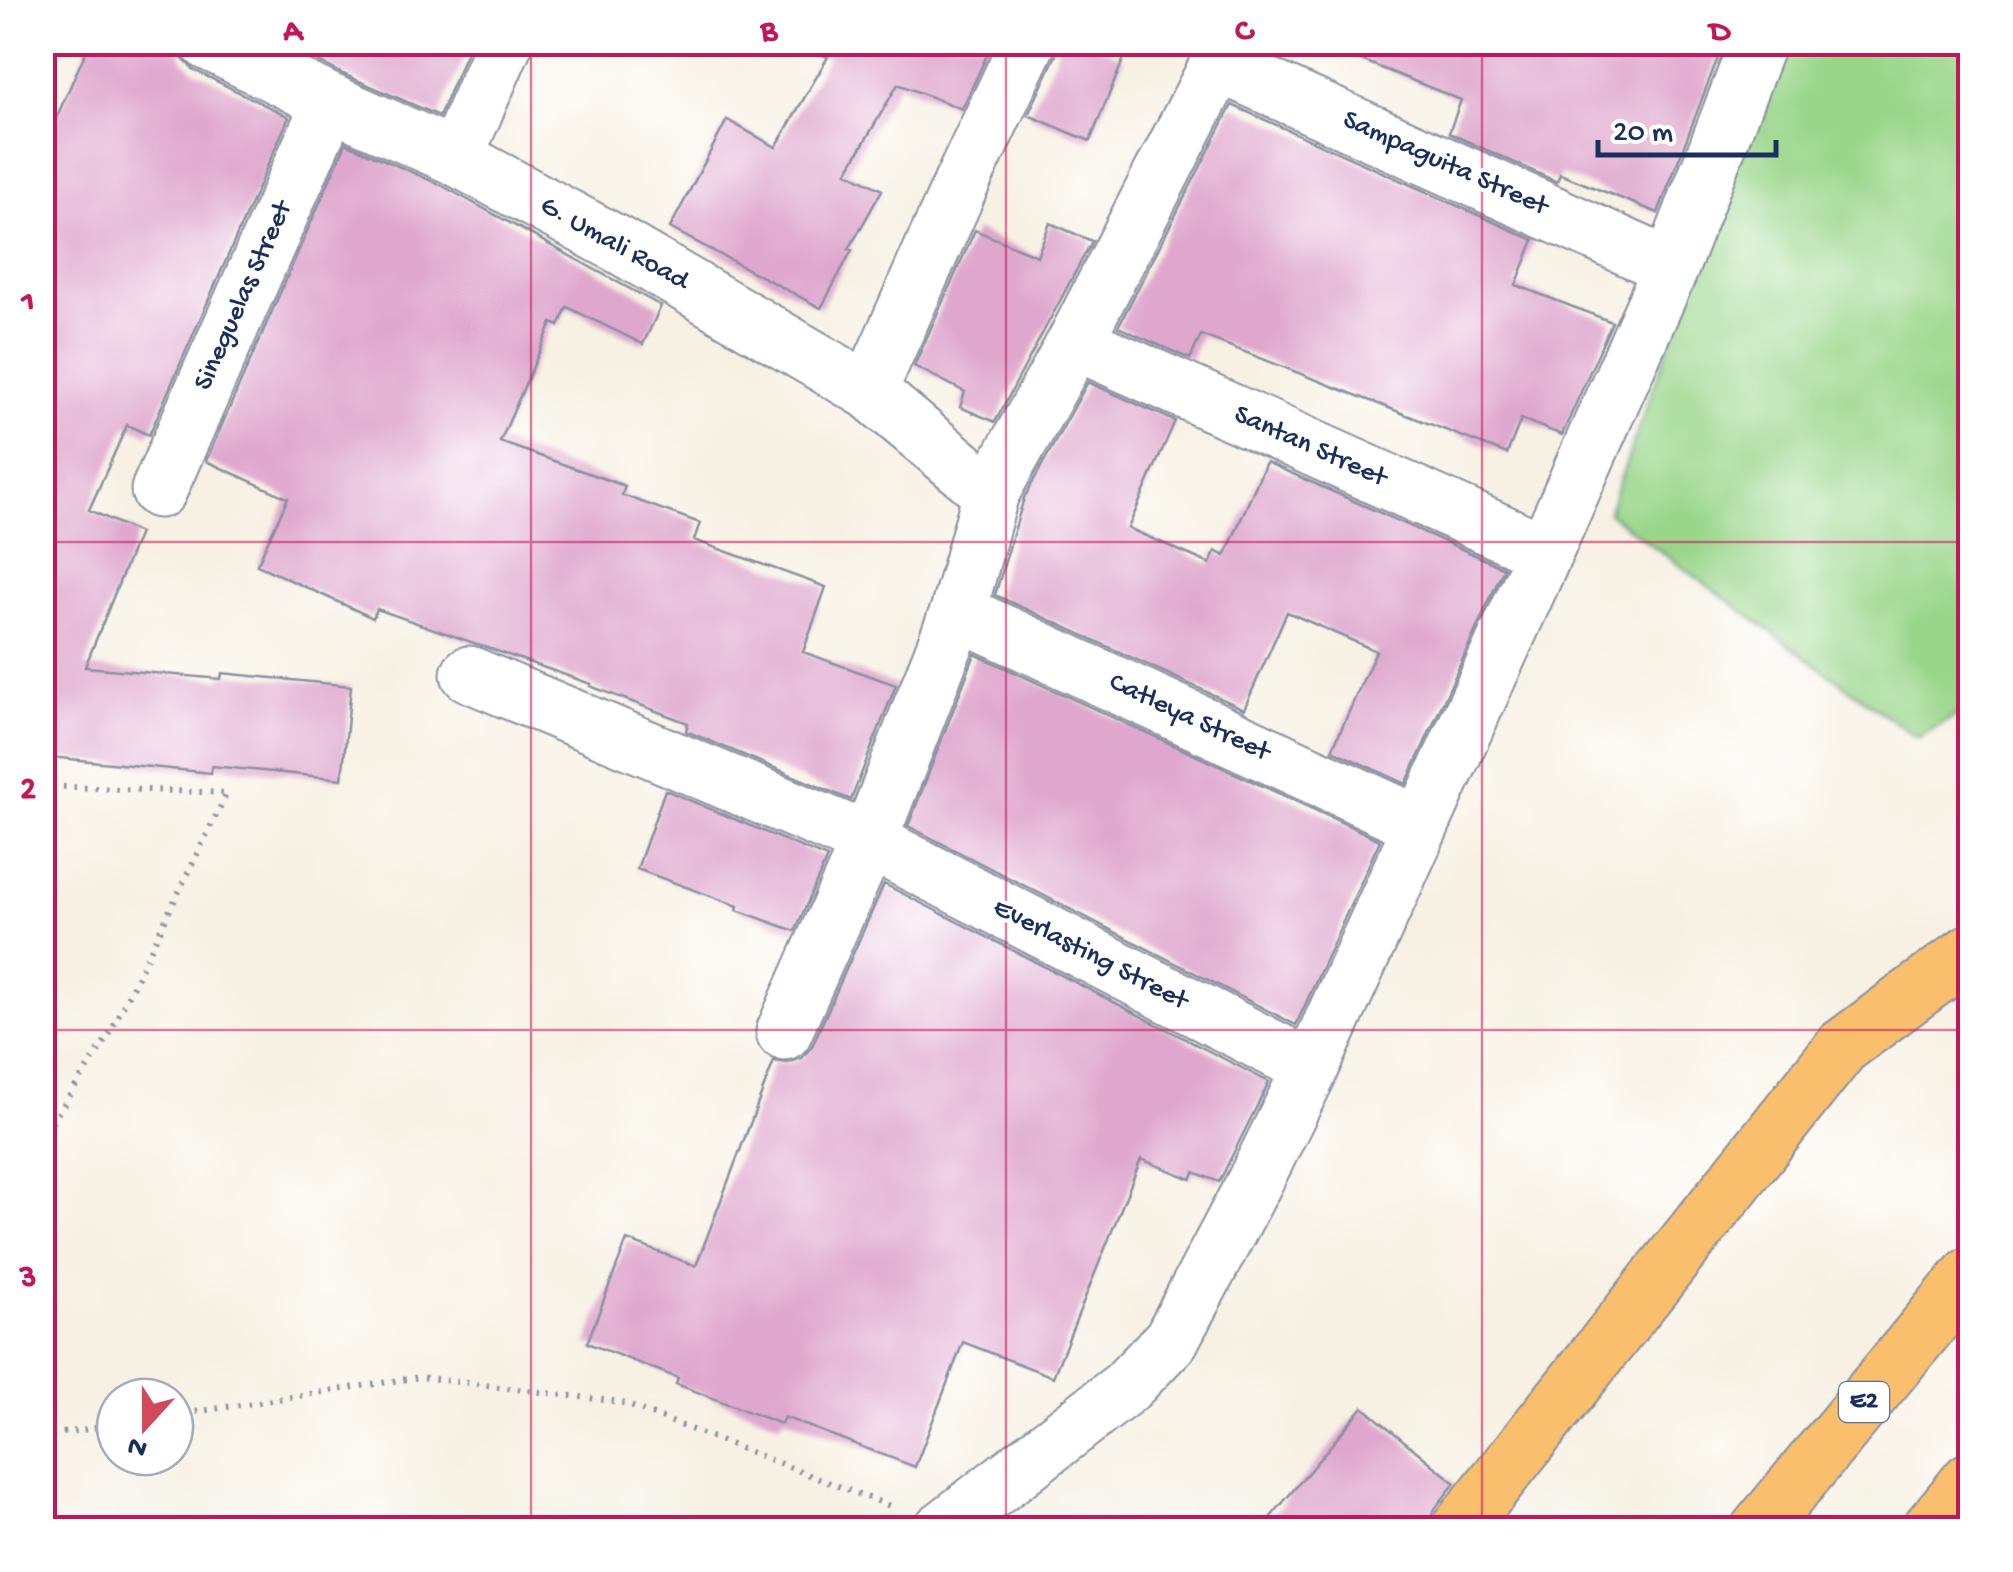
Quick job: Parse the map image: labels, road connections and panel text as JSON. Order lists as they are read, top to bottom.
{
  "streets": {
    "highway": ["E2"],
    "street": [
      "Sampaguita Street",
      "G. Umali Road",
      "Sineguelas Street",
      "Santan Street",
      "Catleya Street",
      "Everlasting Street"
    ]
  },
  "crossings": [
    ["G. Umali Road", "Sineguelas Street"]
  ],
  "scale_bar": "20 m",
  "north": "bottom",
  "grid": {
    "columns": [
      "A",
      "B",
      "C",
      "D"
    ],
    "rows": ["1", "2", "3"]
  }
}
